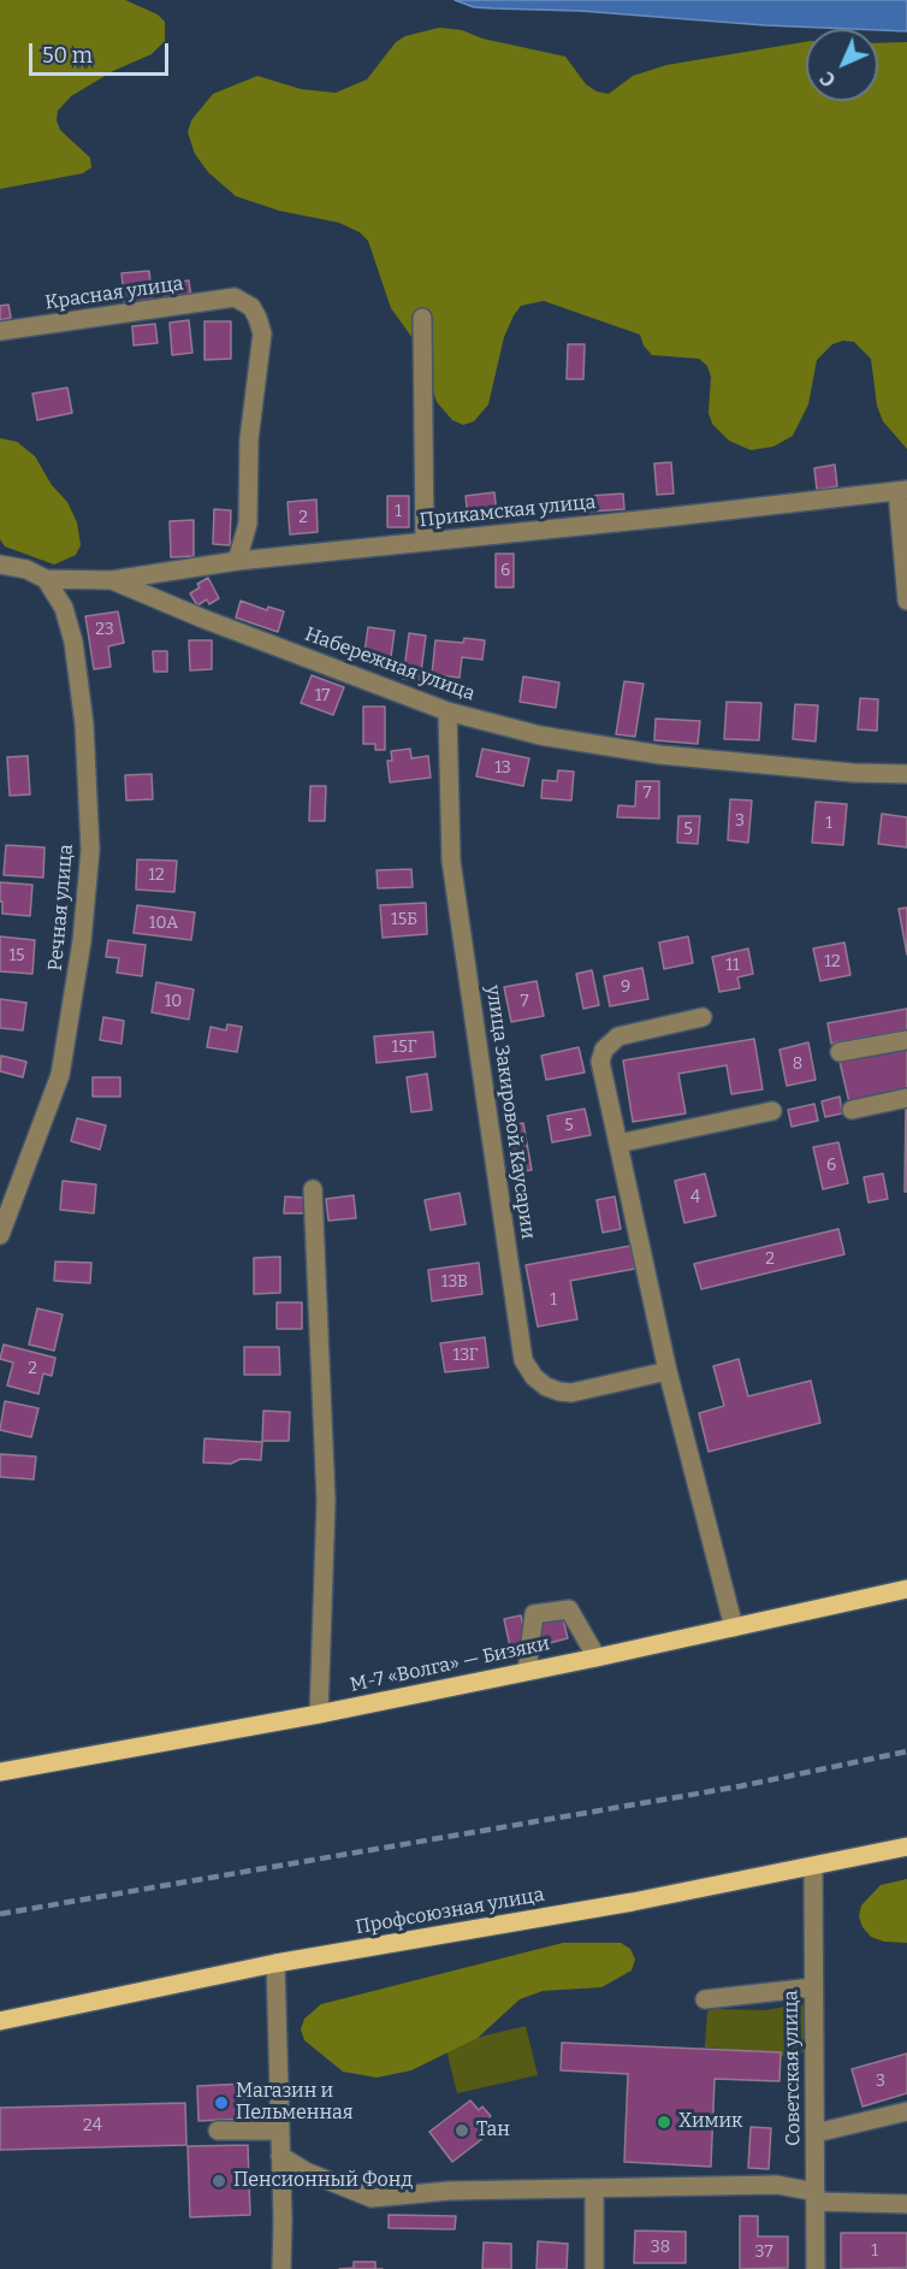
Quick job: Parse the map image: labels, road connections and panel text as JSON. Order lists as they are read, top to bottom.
{
  "streets": {
    "main road": ["М-7 «Волга» — Бизяки", "Профсоюзная улица"],
    "street": [
      "Красная улица",
      "Прикамская улица",
      "Набережная улица",
      "Речная улица",
      "улица Закировой Каусарии",
      "Советская улица"
    ]
  },
  "crossings": [
    ["Красная улица", "Прикамская улица"],
    ["Прикамская улица", "Набережная улица"],
    ["Набережная улица", "Речная улица"],
    ["Набережная улица", "улица Закировой Каусарии"],
    ["Профсоюзная улица", "Советская улица"]
  ],
  "places": [
    "Магазин и Пельменная",
    "Химик",
    "Тан",
    "Пенсионный Фонд"
  ],
  "house_numbers": [
    "1",
    "2",
    "6",
    "23",
    "17",
    "13",
    "7",
    "3",
    "1",
    "5",
    "12",
    "15Б",
    "10А",
    "15",
    "12",
    "11",
    "9",
    "10",
    "7",
    "15Г",
    "8",
    "5",
    "6",
    "4",
    "2",
    "13В",
    "1",
    "13Г",
    "2",
    "3",
    "24",
    "38",
    "1",
    "37"
  ],
  "scale_bar": "50 m",
  "north": "bottom left"
}
